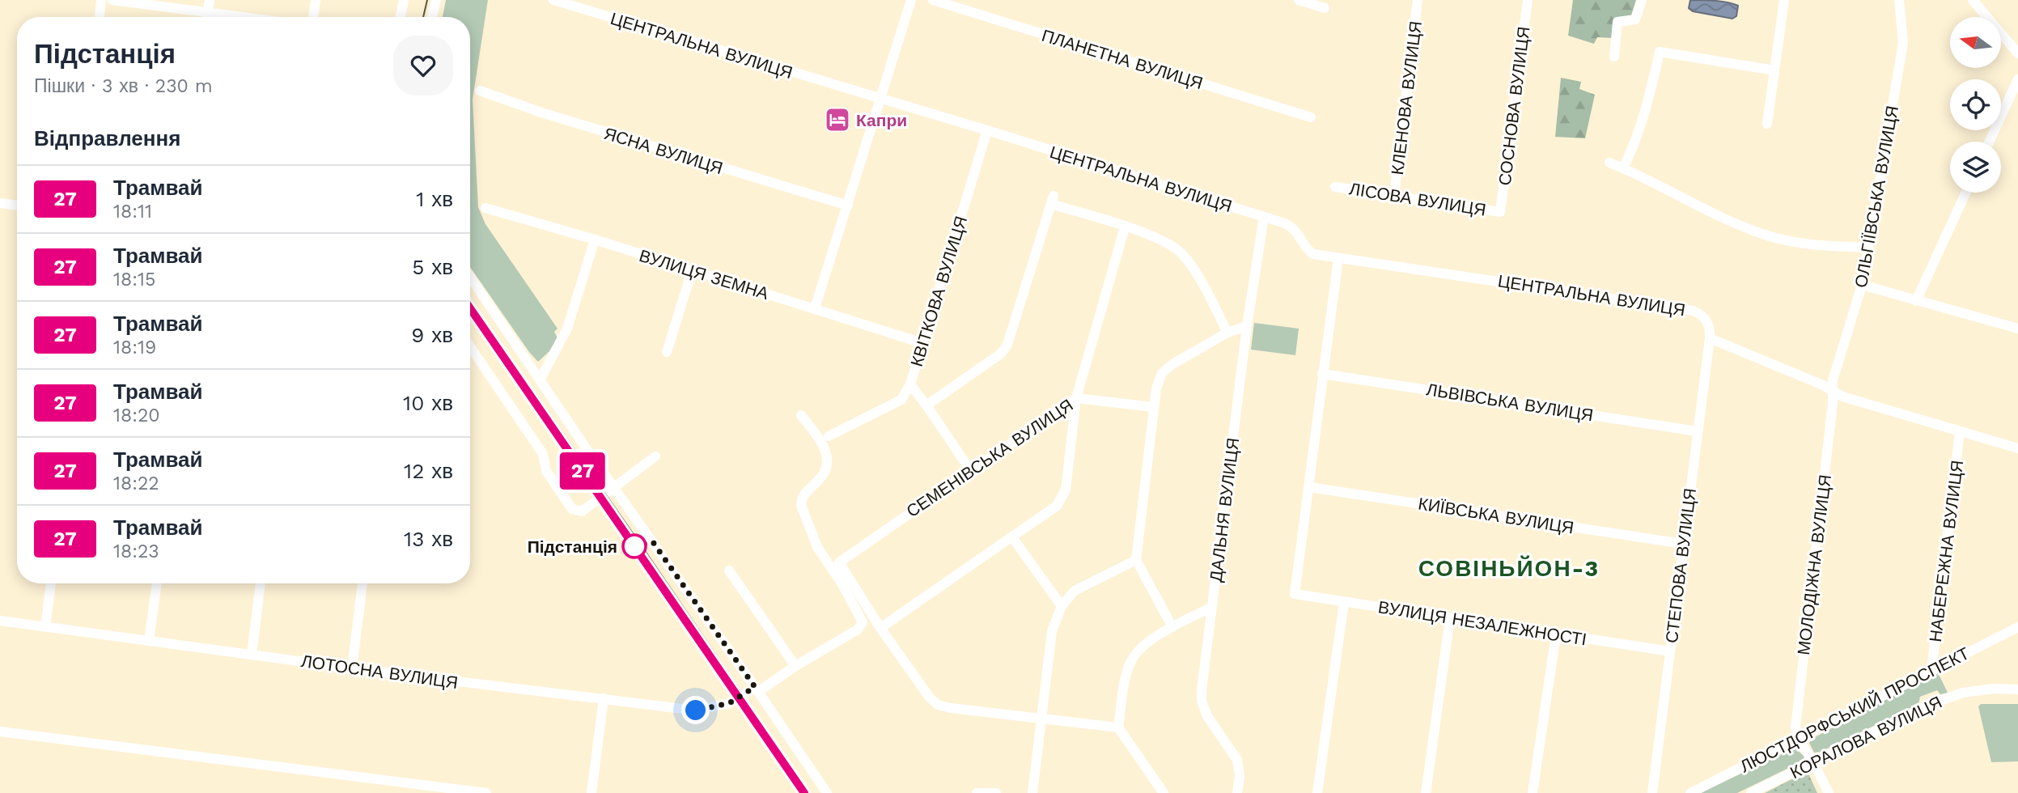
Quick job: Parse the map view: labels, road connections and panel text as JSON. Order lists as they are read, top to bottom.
{
  "streets": {
    "street": [
      "ЦЕНТРАЛЬНА ВУЛИЦЯ",
      "ПЛАНЕТНА ВУЛИЦЯ",
      "КЛЕНОВА ВУЛИЦЯ",
      "СОСНОВА ВУЛИЦЯ",
      "ЯСНА ВУЛИЦЯ",
      "ОЛЬГІЇВСЬКА ВУЛИЦЯ",
      "ЛІСОВА ВУЛИЦЯ",
      "ВУЛИЦЯ ЗЕМНА",
      "КВІТКОВА ВУЛИЦЯ",
      "ЛЬВІВСЬКА ВУЛИЦЯ",
      "СЕМЕНІВСЬКА ВУЛИЦЯ",
      "ДАЛЬНЯ ВУЛИЦЯ",
      "КИЇВСЬКА ВУЛИЦЯ",
      "НАБЕРЕЖНА ВУЛИЦЯ",
      "МОЛОДІЖНА ВУЛИЦЯ",
      "СТЕПОВА ВУЛИЦЯ",
      "ВУЛИЦЯ НЕЗАЛЕЖНОСТІ",
      "ЛОТОСНА ВУЛИЦЯ",
      "ЛЮСТДОРФСЬКИЙ ПРОСПЕКТ",
      "КОРАЛОВА ВУЛИЦЯ"
    ]
  },
  "crossings": [
    ["ЦЕНТРАЛЬНА ВУЛИЦЯ", "КВІТКОВА ВУЛИЦЯ"],
    ["ЦЕНТРАЛЬНА ВУЛИЦЯ", "ДАЛЬНЯ ВУЛИЦЯ"],
    ["ЦЕНТРАЛЬНА ВУЛИЦЯ", "СТЕПОВА ВУЛИЦЯ"],
    ["КЛЕНОВА ВУЛИЦЯ", "ЛІСОВА ВУЛИЦЯ"],
    ["СОСНОВА ВУЛИЦЯ", "ЛІСОВА ВУЛИЦЯ"],
    ["ОЛЬГІЇВСЬКА ВУЛИЦЯ", "МОЛОДІЖНА ВУЛИЦЯ"],
    ["ВУЛИЦЯ ЗЕМНА", "КВІТКОВА ВУЛИЦЯ"],
    ["КВІТКОВА ВУЛИЦЯ", "СЕМЕНІВСЬКА ВУЛИЦЯ"],
    ["ЛЬВІВСЬКА ВУЛИЦЯ", "СТЕПОВА ВУЛИЦЯ"],
    ["КИЇВСЬКА ВУЛИЦЯ", "СТЕПОВА ВУЛИЦЯ"],
    ["КИЇВСЬКА ВУЛИЦЯ", "ВУЛИЦЯ НЕЗАЛЕЖНОСТІ"],
    ["НАБЕРЕЖНА ВУЛИЦЯ", "ЛЮСТДОРФСЬКИЙ ПРОСПЕКТ"],
    ["МОЛОДІЖНА ВУЛИЦЯ", "ЛЮСТДОРФСЬКИЙ ПРОСПЕКТ"],
    ["СТЕПОВА ВУЛИЦЯ", "ВУЛИЦЯ НЕЗАЛЕЖНОСТІ"]
  ],
  "districts": ["СОВІНЬЙОН-3"],
  "places": {
    "hotel": ["Капри"],
    "other": ["Підстанція"]
  },
  "lines": ["tram line 27"],
  "north": "left",
  "page": {
    "on_map": "27",
    "heading": [
      ["Підстанція", "Пішки · 3 хв · 230 m"],
      "Відправлення"
    ],
    "list": [
      {
        "mark": "27",
        "name": "Трамвай",
        "note": "18:11",
        "value": "1 хв"
      },
      {
        "mark": "27",
        "name": "Трамвай",
        "note": "18:15",
        "value": "5 хв"
      },
      {
        "mark": "27",
        "name": "Трамвай",
        "note": "18:19",
        "value": "9 хв"
      },
      {
        "mark": "27",
        "name": "Трамвай",
        "note": "18:20",
        "value": "10 хв"
      },
      {
        "mark": "27",
        "name": "Трамвай",
        "note": "18:22",
        "value": "12 хв"
      },
      {
        "mark": "27",
        "name": "Трамвай",
        "note": "18:23",
        "value": "13 хв"
      }
    ]
  }
}
